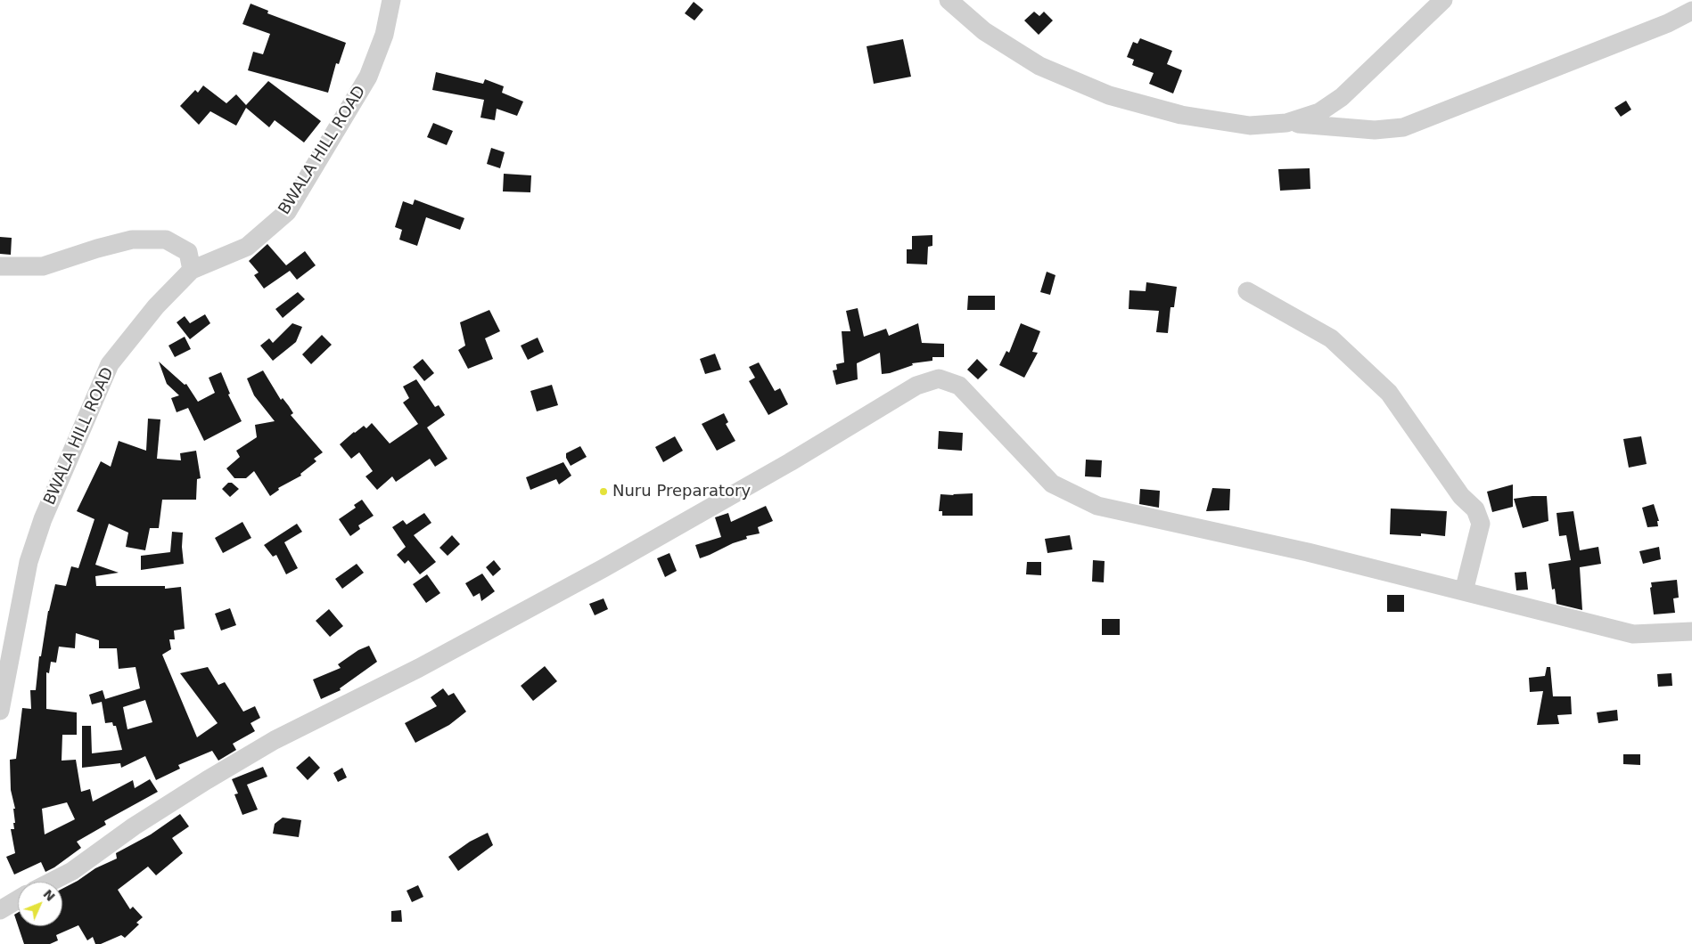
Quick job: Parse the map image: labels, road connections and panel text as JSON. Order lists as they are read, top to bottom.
{
  "streets": {
    "street": ["BWALA HILL ROAD"]
  },
  "places": ["Nuru Preparatory"],
  "north": "top right"
}
